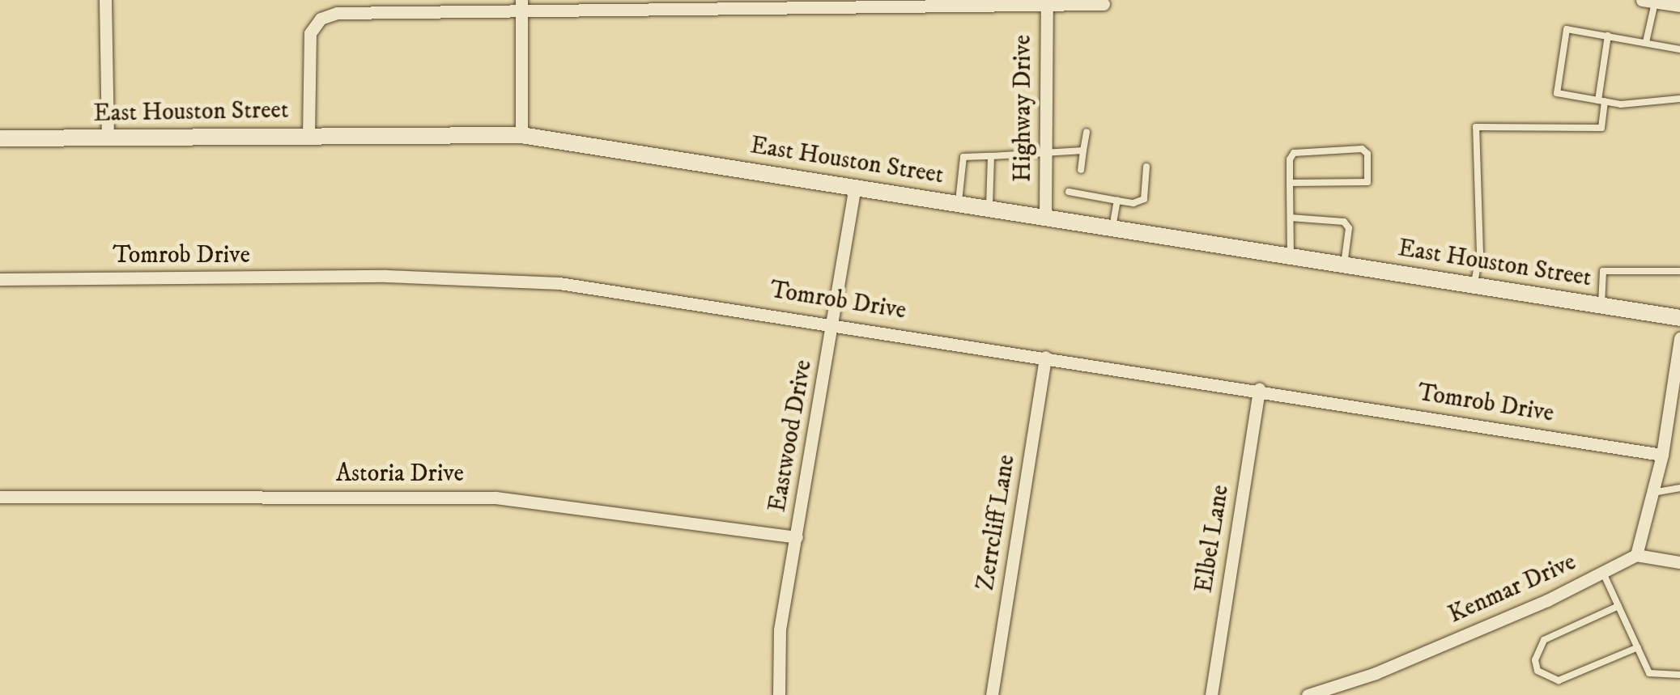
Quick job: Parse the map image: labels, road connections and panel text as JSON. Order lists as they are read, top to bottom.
{
  "streets": {
    "main road": ["East Houston Street"],
    "street": [
      "Highway Drive",
      "Tomrob Drive",
      "Eastwood Drive",
      "Astoria Drive",
      "Zerrcliff Lane",
      "Elbel Lane",
      "Kenmar Drive"
    ]
  },
  "crossings": [
    ["Highway Drive", "East Houston Street"],
    ["East Houston Street", "Eastwood Drive"],
    ["Tomrob Drive", "Eastwood Drive"],
    ["Tomrob Drive", "Zerrcliff Lane"],
    ["Tomrob Drive", "Elbel Lane"],
    ["Eastwood Drive", "Astoria Drive"]
  ]
}
